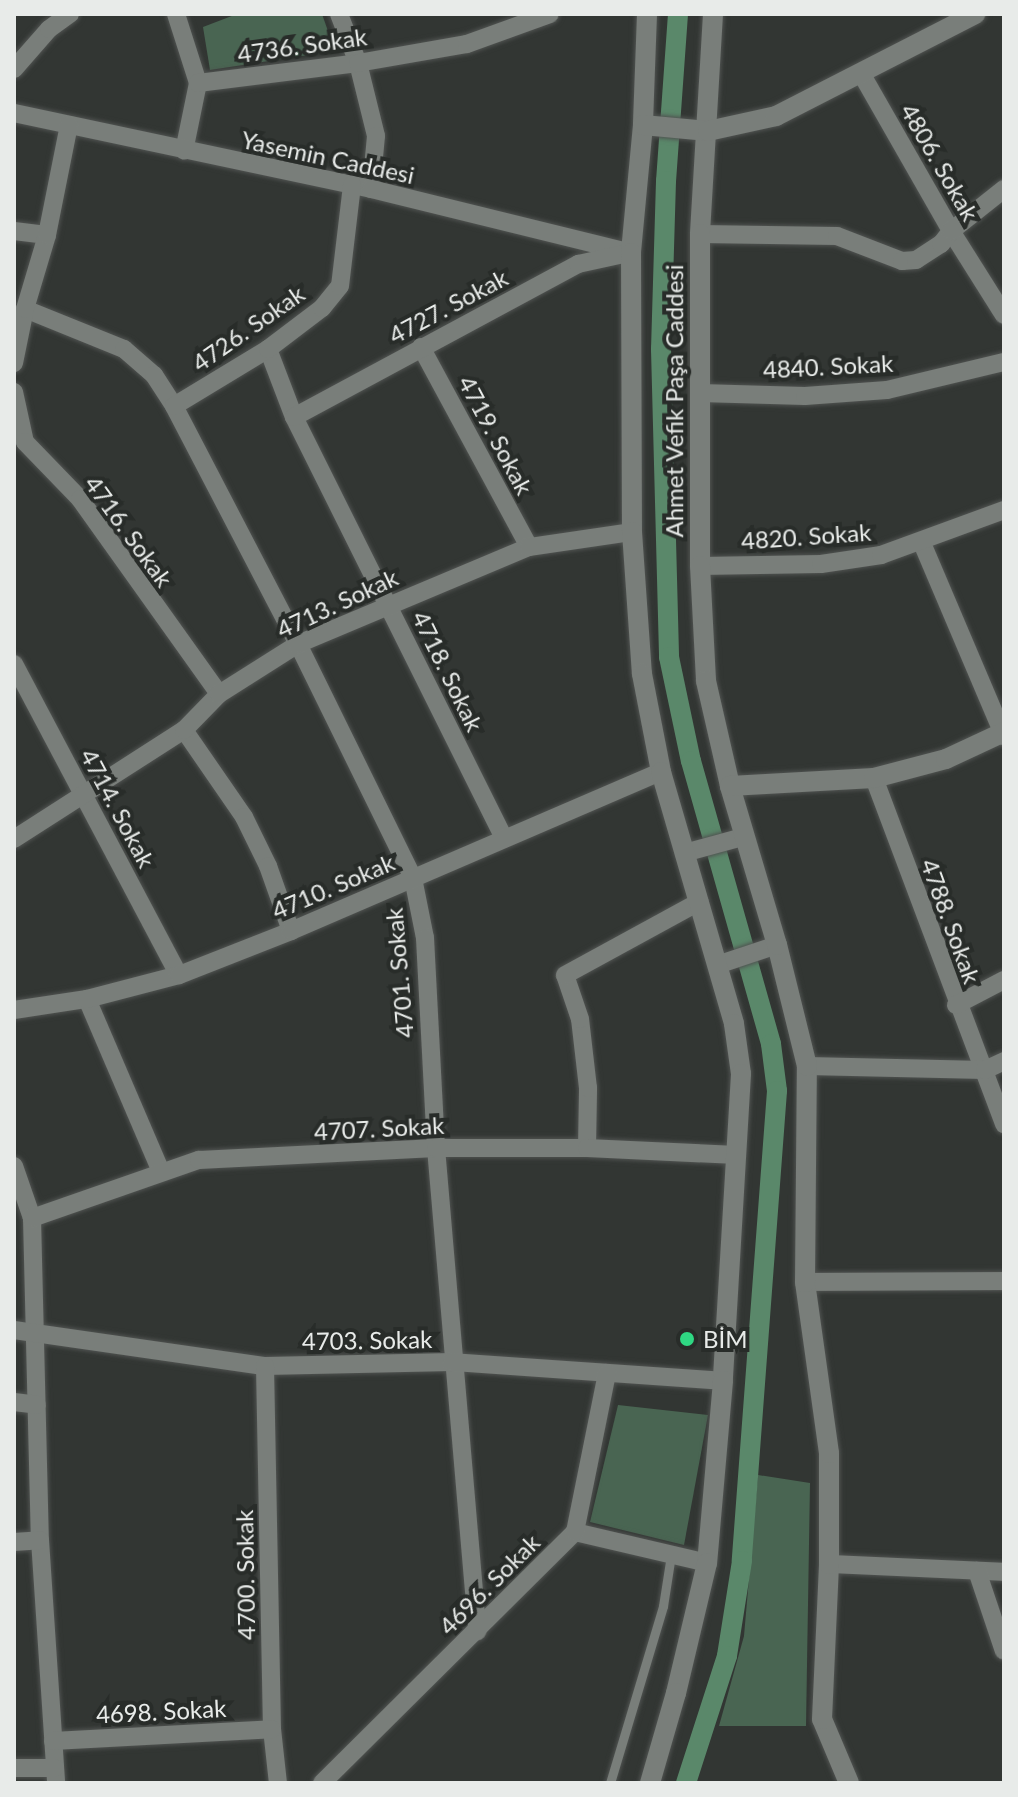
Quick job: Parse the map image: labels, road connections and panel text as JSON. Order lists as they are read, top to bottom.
{
  "streets": {
    "street": [
      "4736. Sokak",
      "Yasemin Caddesi",
      "4806. Sokak",
      "4727. Sokak",
      "4726. Sokak",
      "4840. Sokak",
      "Ahmet Vefik Paşa Caddesi",
      "4719. Sokak",
      "4716. Sokak",
      "4820. Sokak",
      "4713. Sokak",
      "4718. Sokak",
      "4714. Sokak",
      "4710. Sokak",
      "4788. Sokak",
      "4701. Sokak",
      "4707. Sokak",
      "4703. Sokak",
      "4700. Sokak",
      "4696. Sokak",
      "4698. Sokak"
    ]
  },
  "crossings": [
    ["Yasemin Caddesi", "4727. Sokak"],
    ["Yasemin Caddesi", "4726. Sokak"],
    ["4727. Sokak", "4719. Sokak"],
    ["4727. Sokak", "4718. Sokak"],
    ["4726. Sokak", "4718. Sokak"],
    ["4726. Sokak", "4701. Sokak"],
    ["4840. Sokak", "Ahmet Vefik Paşa Caddesi"],
    ["Ahmet Vefik Paşa Caddesi", "4820. Sokak"],
    ["4719. Sokak", "4713. Sokak"],
    ["4716. Sokak", "4713. Sokak"],
    ["4713. Sokak", "4718. Sokak"],
    ["4713. Sokak", "4714. Sokak"],
    ["4713. Sokak", "4701. Sokak"],
    ["4718. Sokak", "4710. Sokak"],
    ["4714. Sokak", "4710. Sokak"],
    ["4710. Sokak", "4701. Sokak"],
    ["4701. Sokak", "4707. Sokak"],
    ["4701. Sokak", "4703. Sokak"],
    ["4701. Sokak", "4696. Sokak"],
    ["4703. Sokak", "4700. Sokak"],
    ["4703. Sokak", "4696. Sokak"],
    ["4700. Sokak", "4698. Sokak"]
  ],
  "places": ["BİM"]
}
